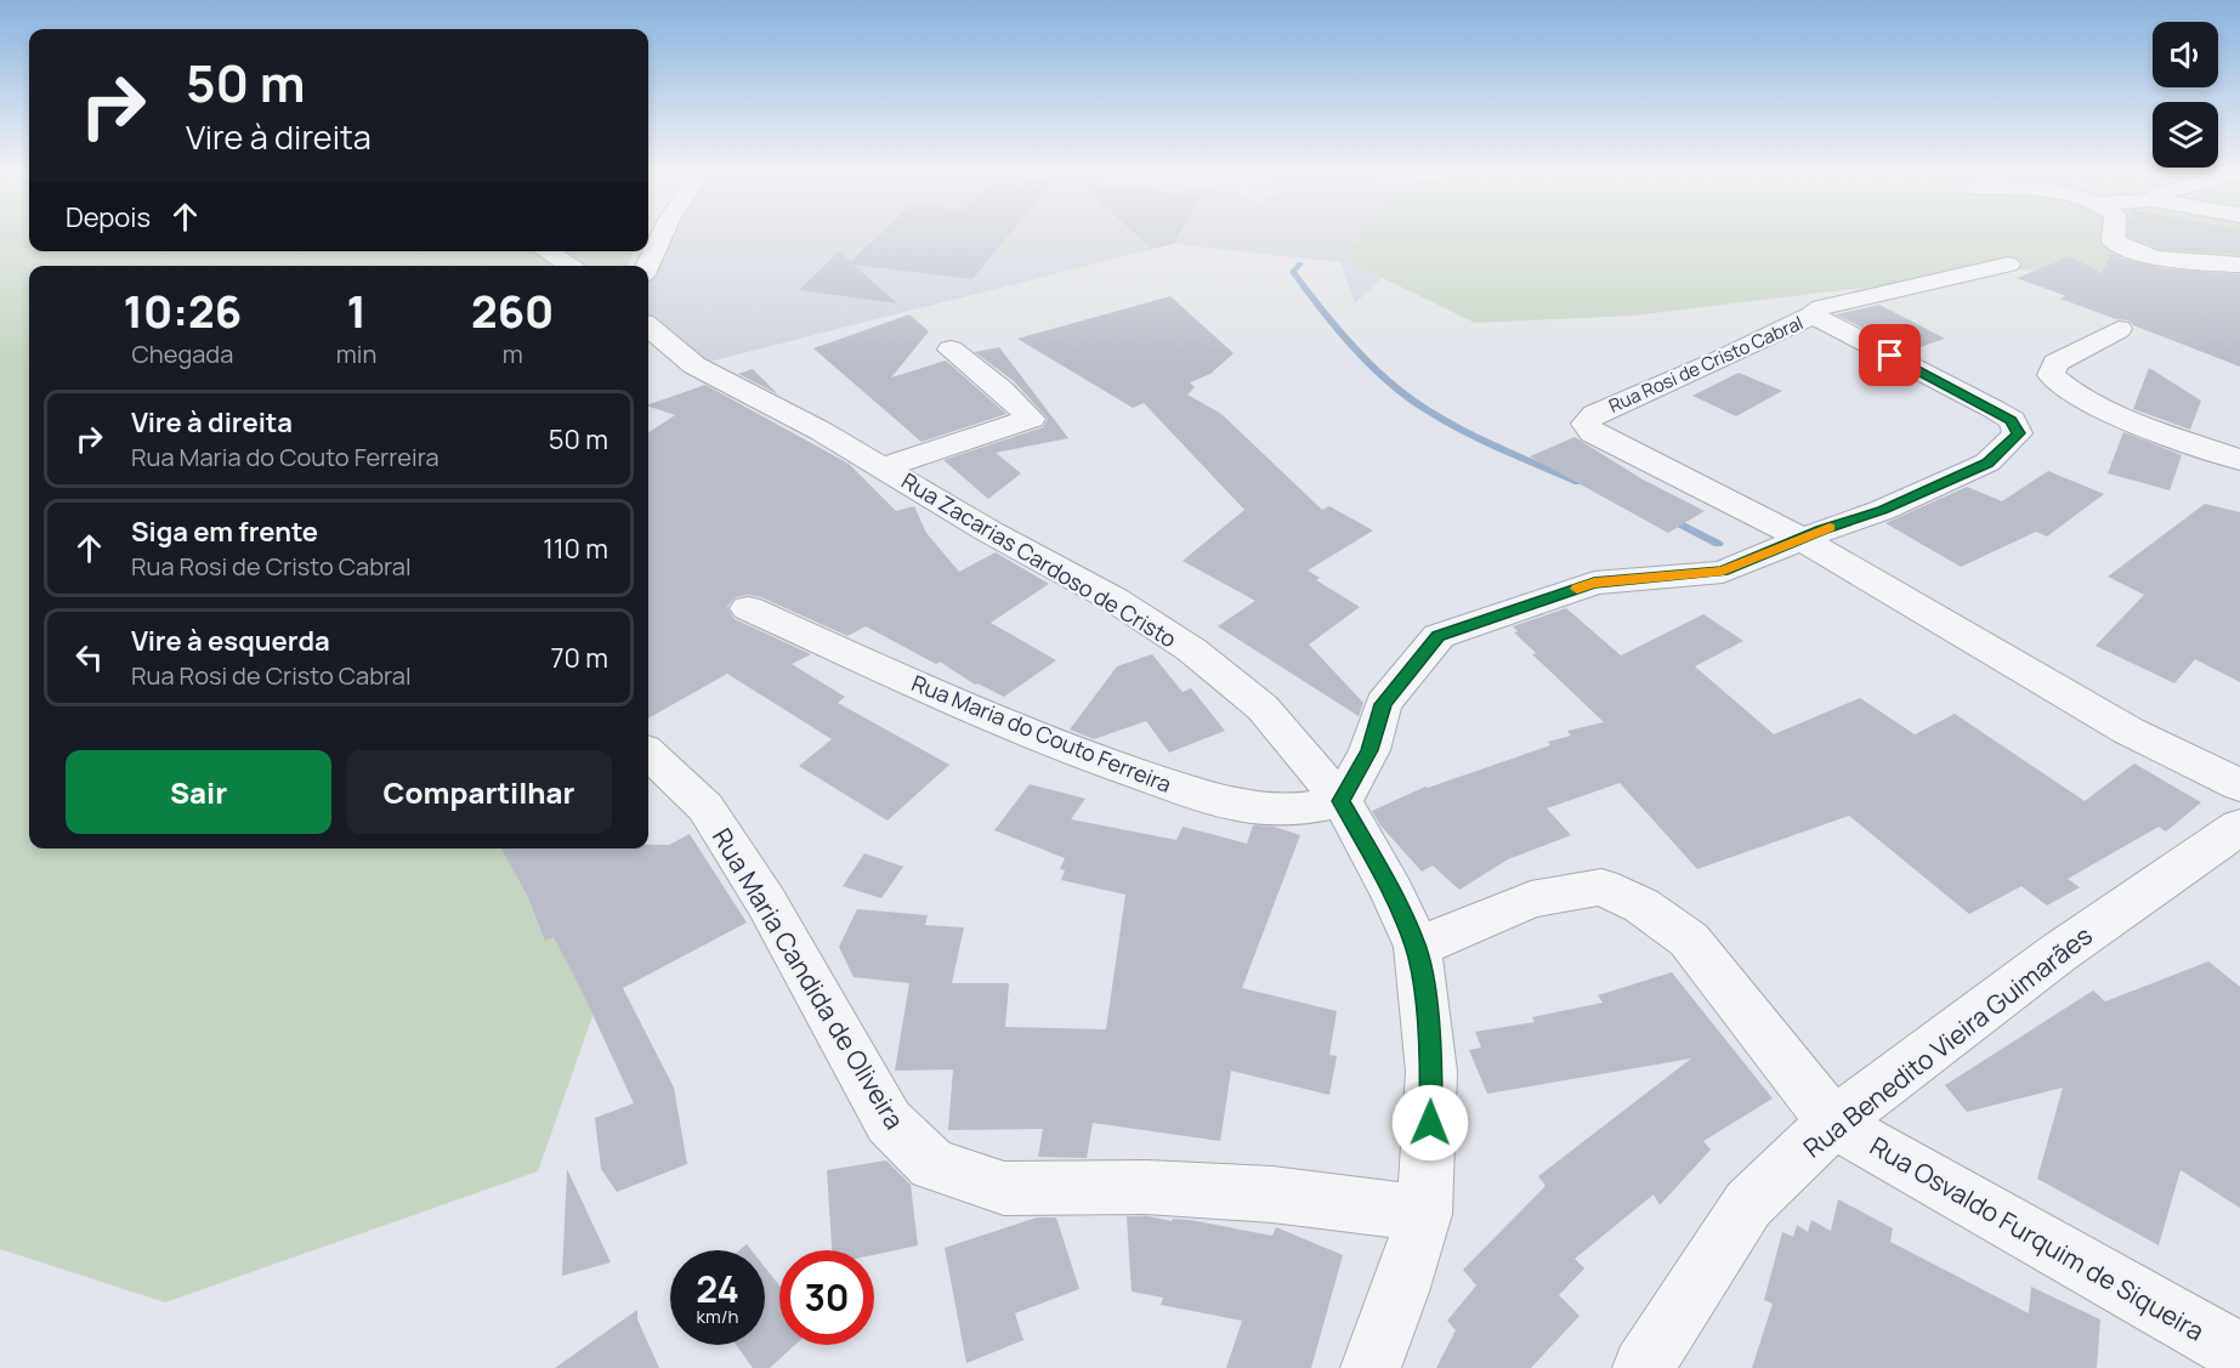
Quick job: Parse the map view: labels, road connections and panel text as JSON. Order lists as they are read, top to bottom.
{
  "streets": {
    "street": [
      "Rua Rosi de Cristo Cabral",
      "Rua Zacarias Cardoso de Cristo",
      "Rua Maria do Couto Ferreira",
      "Rua Maria Candida de Oliveira",
      "Rua Benedito Vieira Guimarães",
      "Rua Osvaldo Furquim de Siqueira"
    ]
  },
  "crossings": [
    ["Rua Zacarias Cardoso de Cristo", "Rua Maria do Couto Ferreira"],
    ["Rua Zacarias Cardoso de Cristo", "Rua Maria Candida de Oliveira"],
    ["Rua Benedito Vieira Guimarães", "Rua Osvaldo Furquim de Siqueira"]
  ],
  "page": {
    "turn": ["50 m", "Vire à direita"],
    "then": "Depois",
    "eta": [
      "10:26",
      "Chegada",
      "1",
      "min",
      "260",
      "m"
    ],
    "list": [
      {
        "name": "Vire à direita",
        "note": "Rua Maria do Couto Ferreira",
        "value": "50 m"
      },
      {
        "name": "Siga em frente",
        "note": "Rua Rosi de Cristo Cabral",
        "value": "110 m"
      },
      {
        "name": "Vire à esquerda",
        "note": "Rua Rosi de Cristo Cabral",
        "value": "70 m"
      }
    ],
    "buttons": ["Sair", "Compartilhar"],
    "speed": "24 km/h",
    "limit": "30"
  }
}
